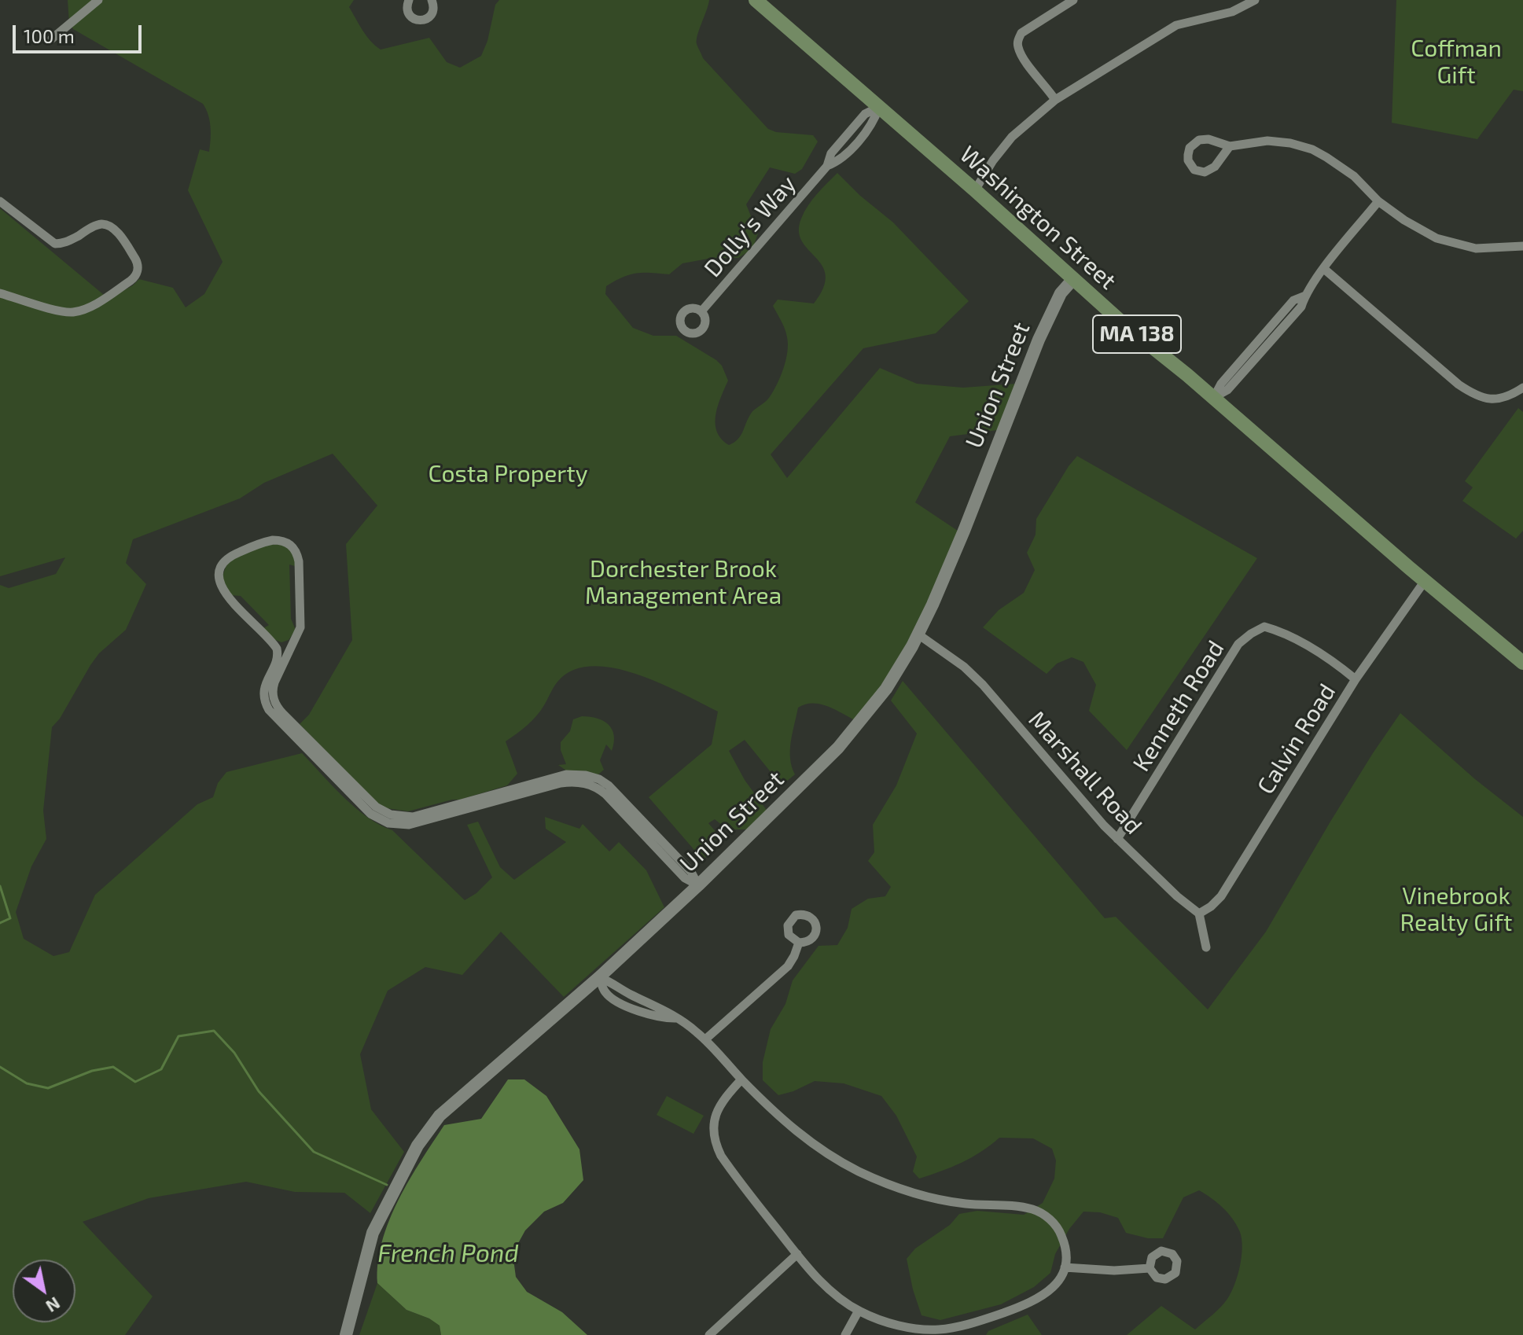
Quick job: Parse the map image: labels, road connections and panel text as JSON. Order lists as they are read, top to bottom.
{
  "streets": {
    "main road": ["Washington Street", "MA 138", "Union Street"],
    "street": [
      "Dolly's Way",
      "Kenneth Road",
      "Calvin Road",
      "Marshall Road"
    ]
  },
  "crossings": [
    ["Washington Street", "Dolly's Way"],
    ["Washington Street", "Union Street"],
    ["Washington Street", "Calvin Road"],
    ["Union Street", "Marshall Road"],
    ["Kenneth Road", "Calvin Road"],
    ["Kenneth Road", "Marshall Road"],
    ["Calvin Road", "Marshall Road"]
  ],
  "water": ["French Pond"],
  "parks": [
    "Coffman Gift",
    "Costa Property",
    "Dorchester Brook Management Area",
    "Vinebrook Realty Gift"
  ],
  "scale_bar": "100 m",
  "north": "bottom right"
}
